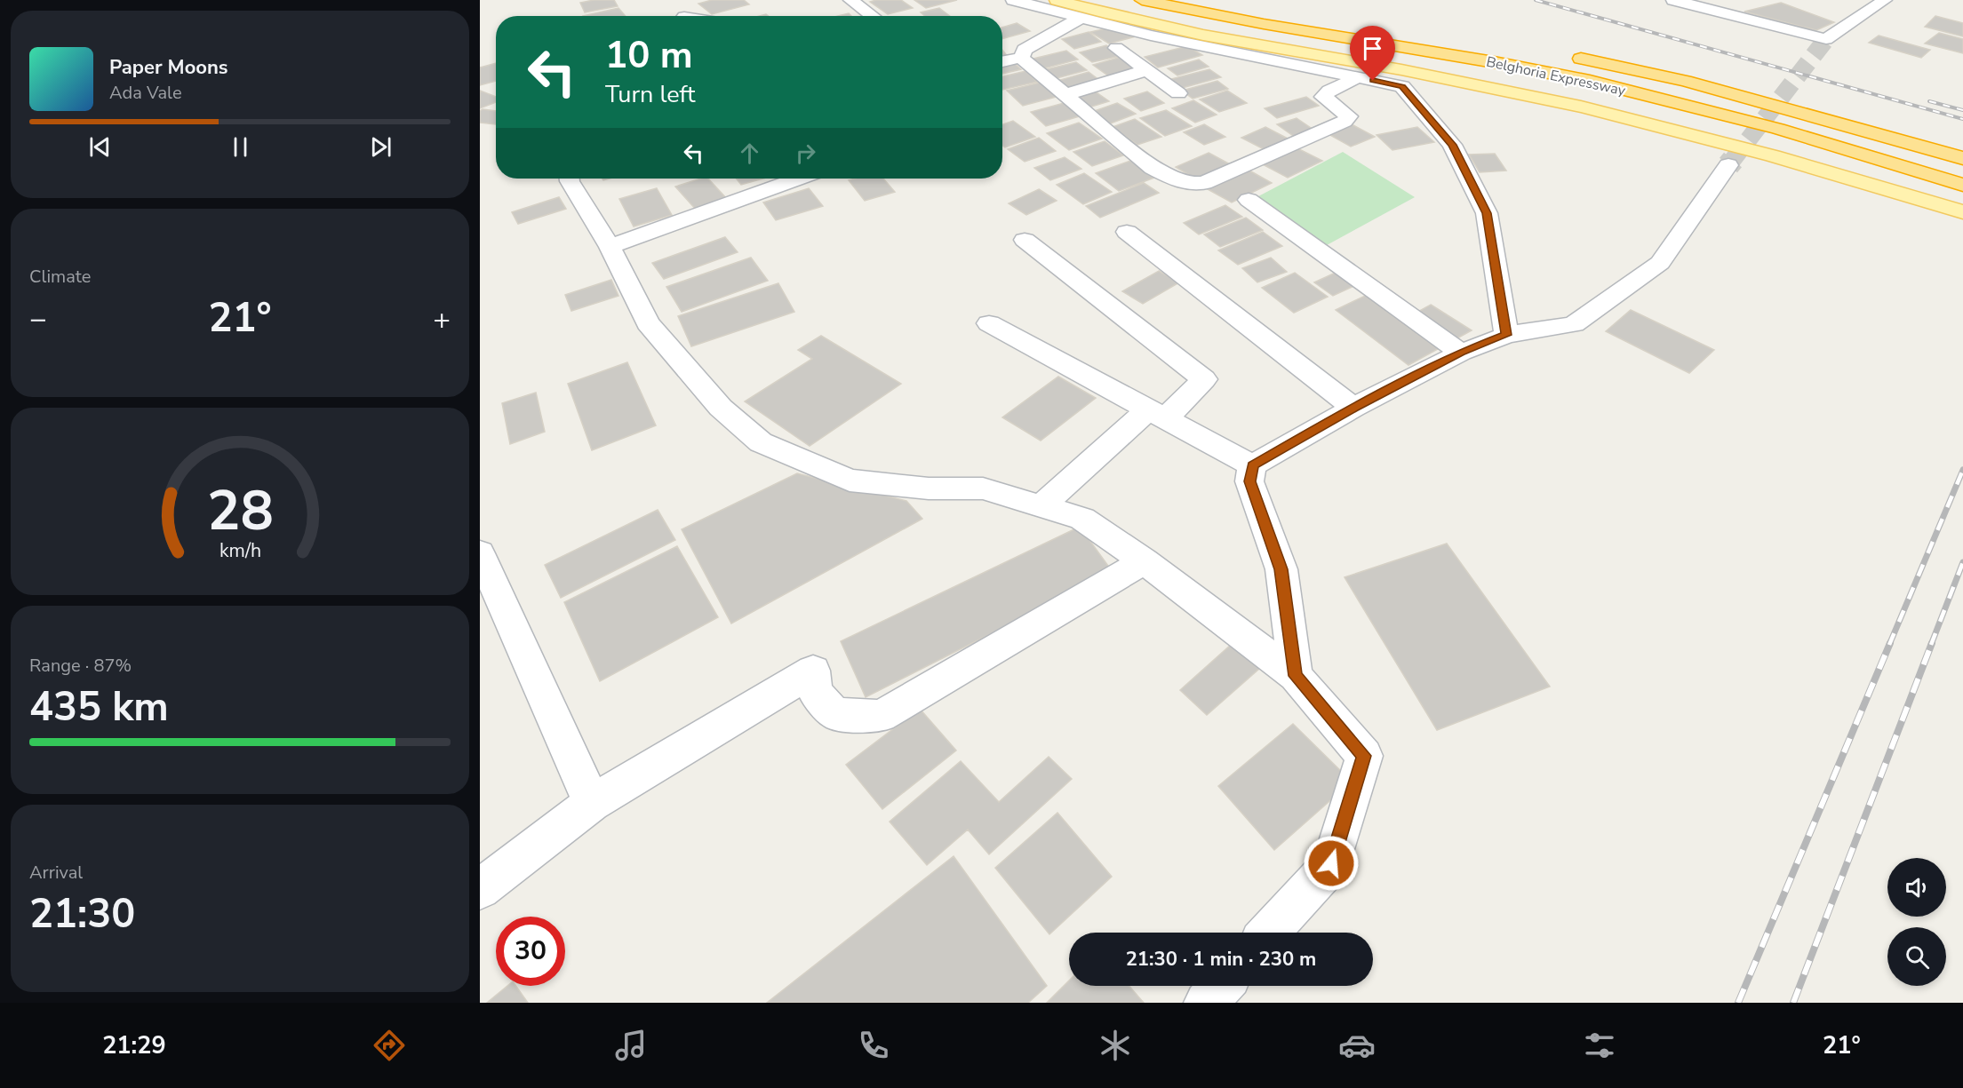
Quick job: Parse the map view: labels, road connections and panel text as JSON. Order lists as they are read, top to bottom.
{
  "streets": {
    "highway": ["Belghoria Expressway"]
  },
  "page": {
    "turn": ["10 m", "Turn left"],
    "song": ["Paper Moons", "Ada Vale"],
    "tile": [
      "Climate",
      ["Range · 87%", "435 km"],
      ["Arrival", "21:30"]
    ],
    "heat": ["−", "21°", "+"],
    "limit": "30",
    "trip": "21:30 · 1 min · 230 m",
    "tabs": ["21:29", "21°"],
    "gauge": ["28", "km/h"]
  }
}
